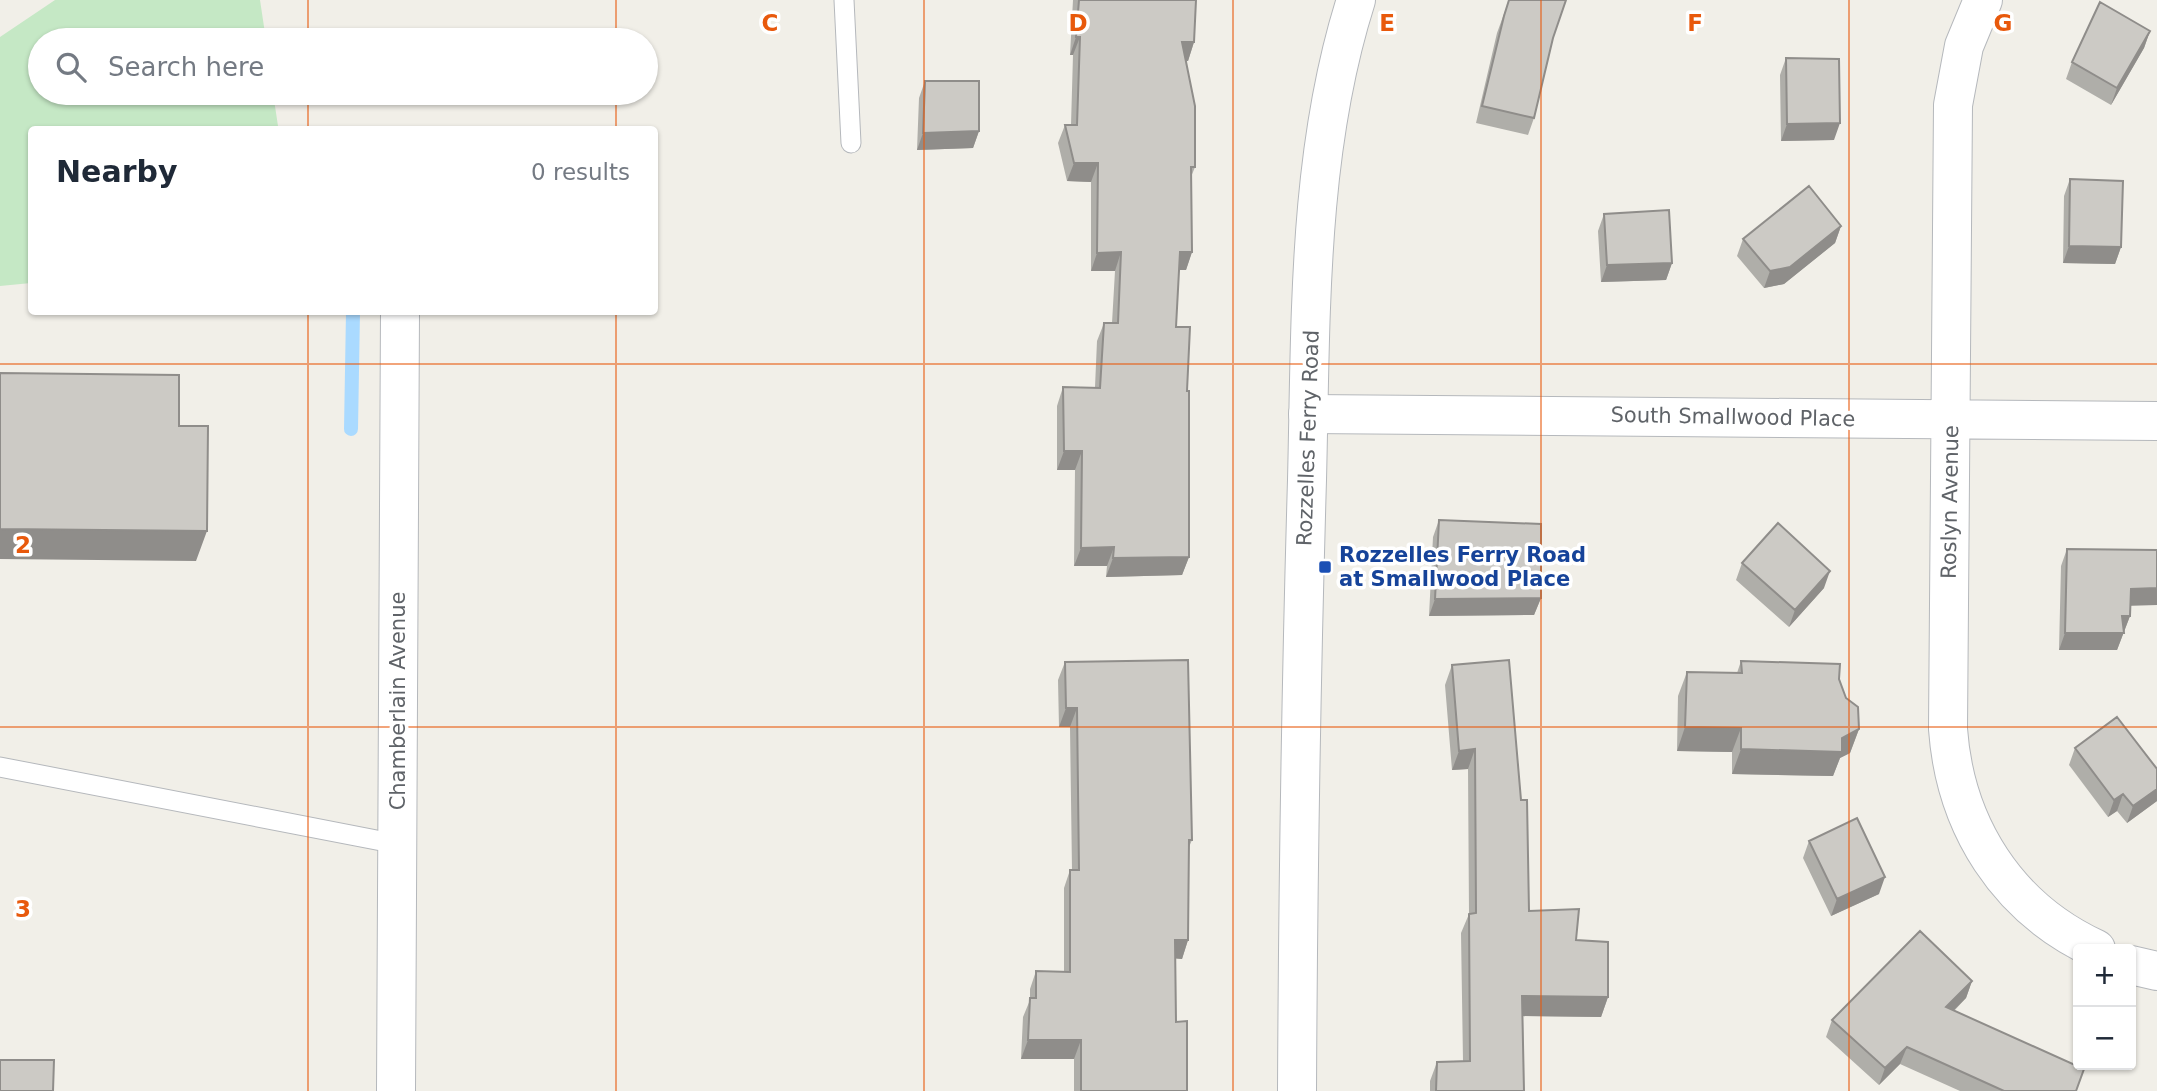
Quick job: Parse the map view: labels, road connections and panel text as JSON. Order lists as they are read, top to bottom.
{
  "streets": {
    "street": [
      "South Smallwood Place",
      "Rozzelles Ferry Road",
      "Roslyn Avenue",
      "Chamberlain Avenue"
    ]
  },
  "crossings": [
    ["South Smallwood Place", "Rozzelles Ferry Road"],
    ["South Smallwood Place", "Roslyn Avenue"]
  ],
  "places": {
    "transit": ["Rozzelles Ferry Road at Smallwood Place"]
  },
  "page": {
    "search": "Search here",
    "heading": ["Nearby", "0 results"],
    "map_buttons": ["+", "−"]
  },
  "grid": {
    "columns": [
      "C",
      "D",
      "E",
      "F",
      "G"
    ],
    "rows": ["2", "3"]
  }
}
